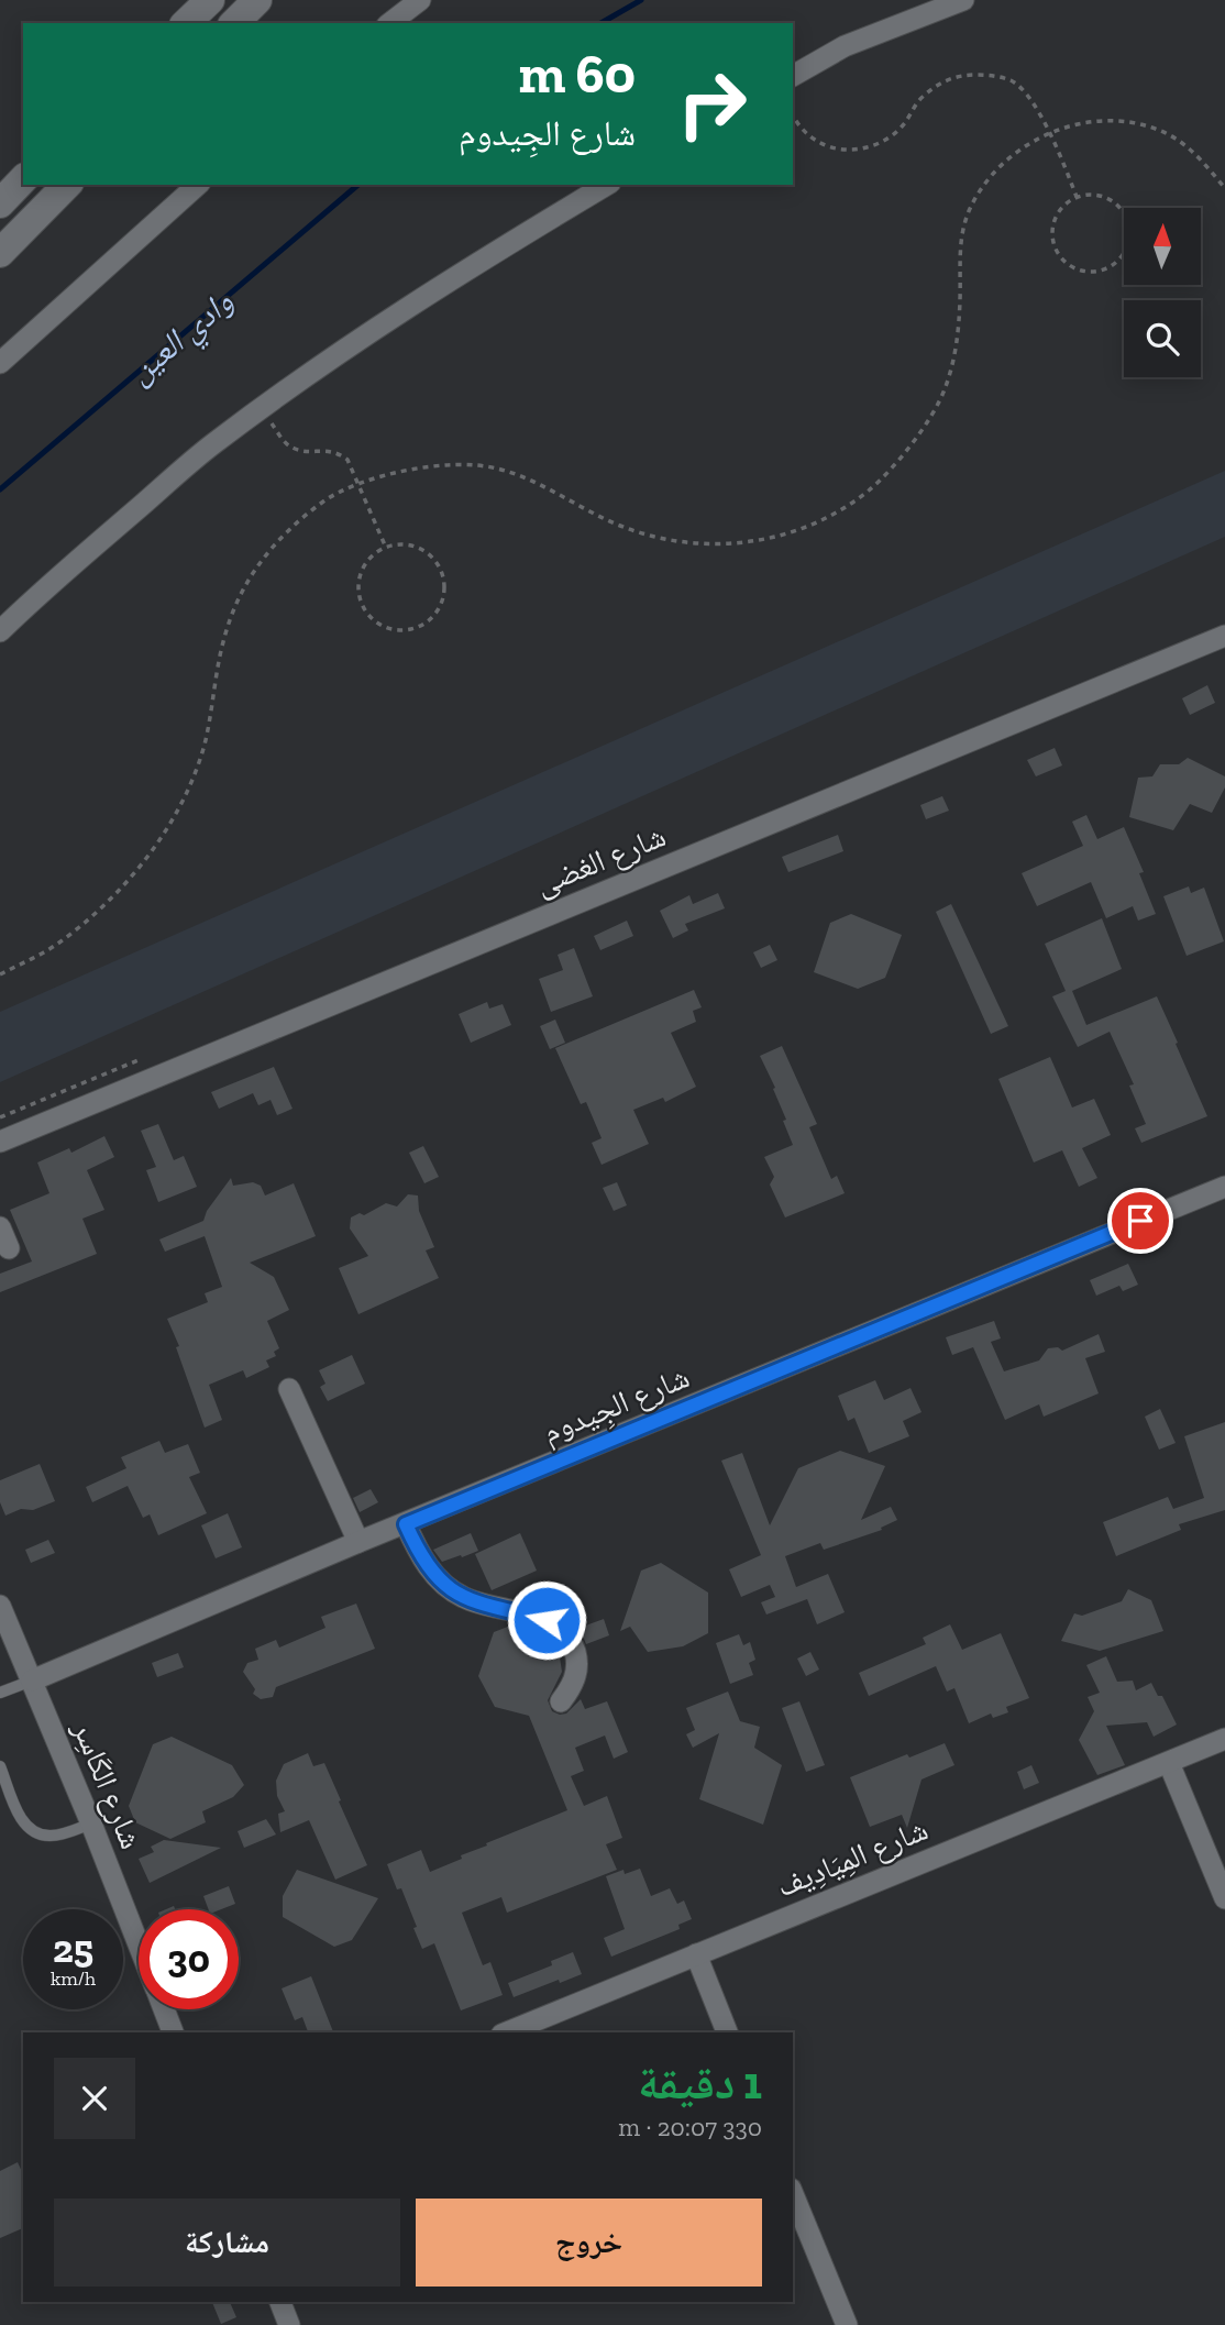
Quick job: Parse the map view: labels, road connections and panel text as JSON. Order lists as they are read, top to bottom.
{
  "streets": {
    "street": [
      "شارع الغضى",
      "شارع الجِيدوم",
      "شارع الكَاسِر",
      "شارع المِيَادِيف"
    ]
  },
  "crossings": [
    ["شارع الجِيدوم", "شارع الكَاسِر"]
  ],
  "water": ["وادي العين"],
  "north": "top",
  "page": {
    "turn": ["60 m", "شارع الجِيدوم"],
    "speed": "25 km/h",
    "limit": "30",
    "heading": ["1 دقيقة", "330 m · 20:07"],
    "buttons": ["خروج", "مشاركة"]
  }
}
